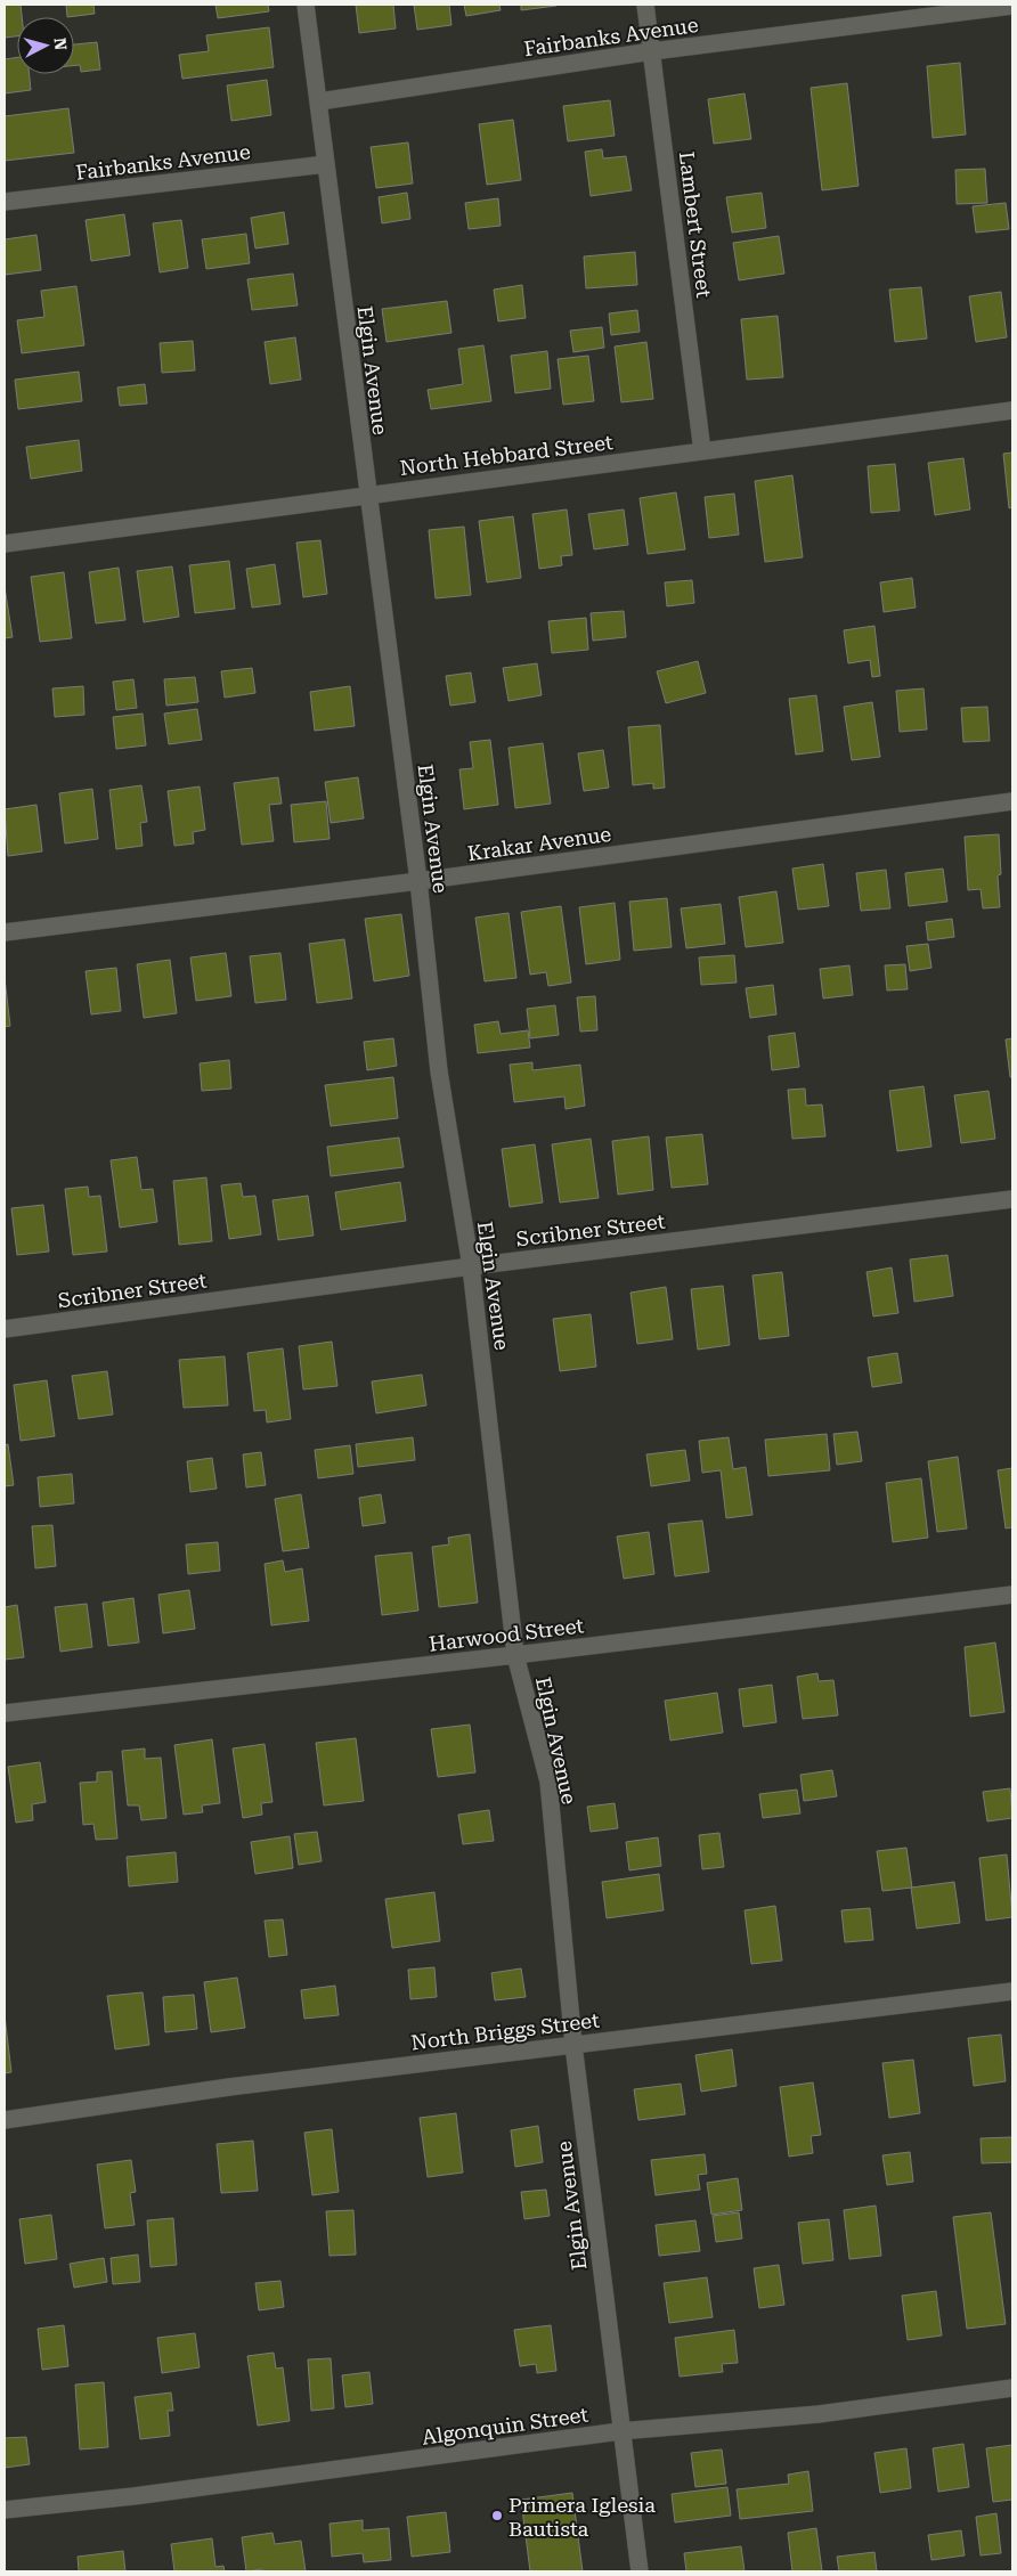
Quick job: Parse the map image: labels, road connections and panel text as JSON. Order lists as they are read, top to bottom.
{
  "streets": {
    "street": [
      "Fairbanks Avenue",
      "Lambert Street",
      "Elgin Avenue",
      "North Hebbard Street",
      "Krakar Avenue",
      "Scribner Street",
      "Harwood Street",
      "North Briggs Street",
      "Algonquin Street"
    ]
  },
  "crossings": [
    ["Fairbanks Avenue", "Lambert Street"],
    ["Fairbanks Avenue", "Elgin Avenue"],
    ["Lambert Street", "North Hebbard Street"],
    ["Elgin Avenue", "North Hebbard Street"],
    ["Elgin Avenue", "Krakar Avenue"],
    ["Elgin Avenue", "Scribner Street"],
    ["Elgin Avenue", "Harwood Street"],
    ["Elgin Avenue", "North Briggs Street"],
    ["Elgin Avenue", "Algonquin Street"]
  ],
  "places": ["Primera Iglesia Bautista"],
  "north": "right"
}
